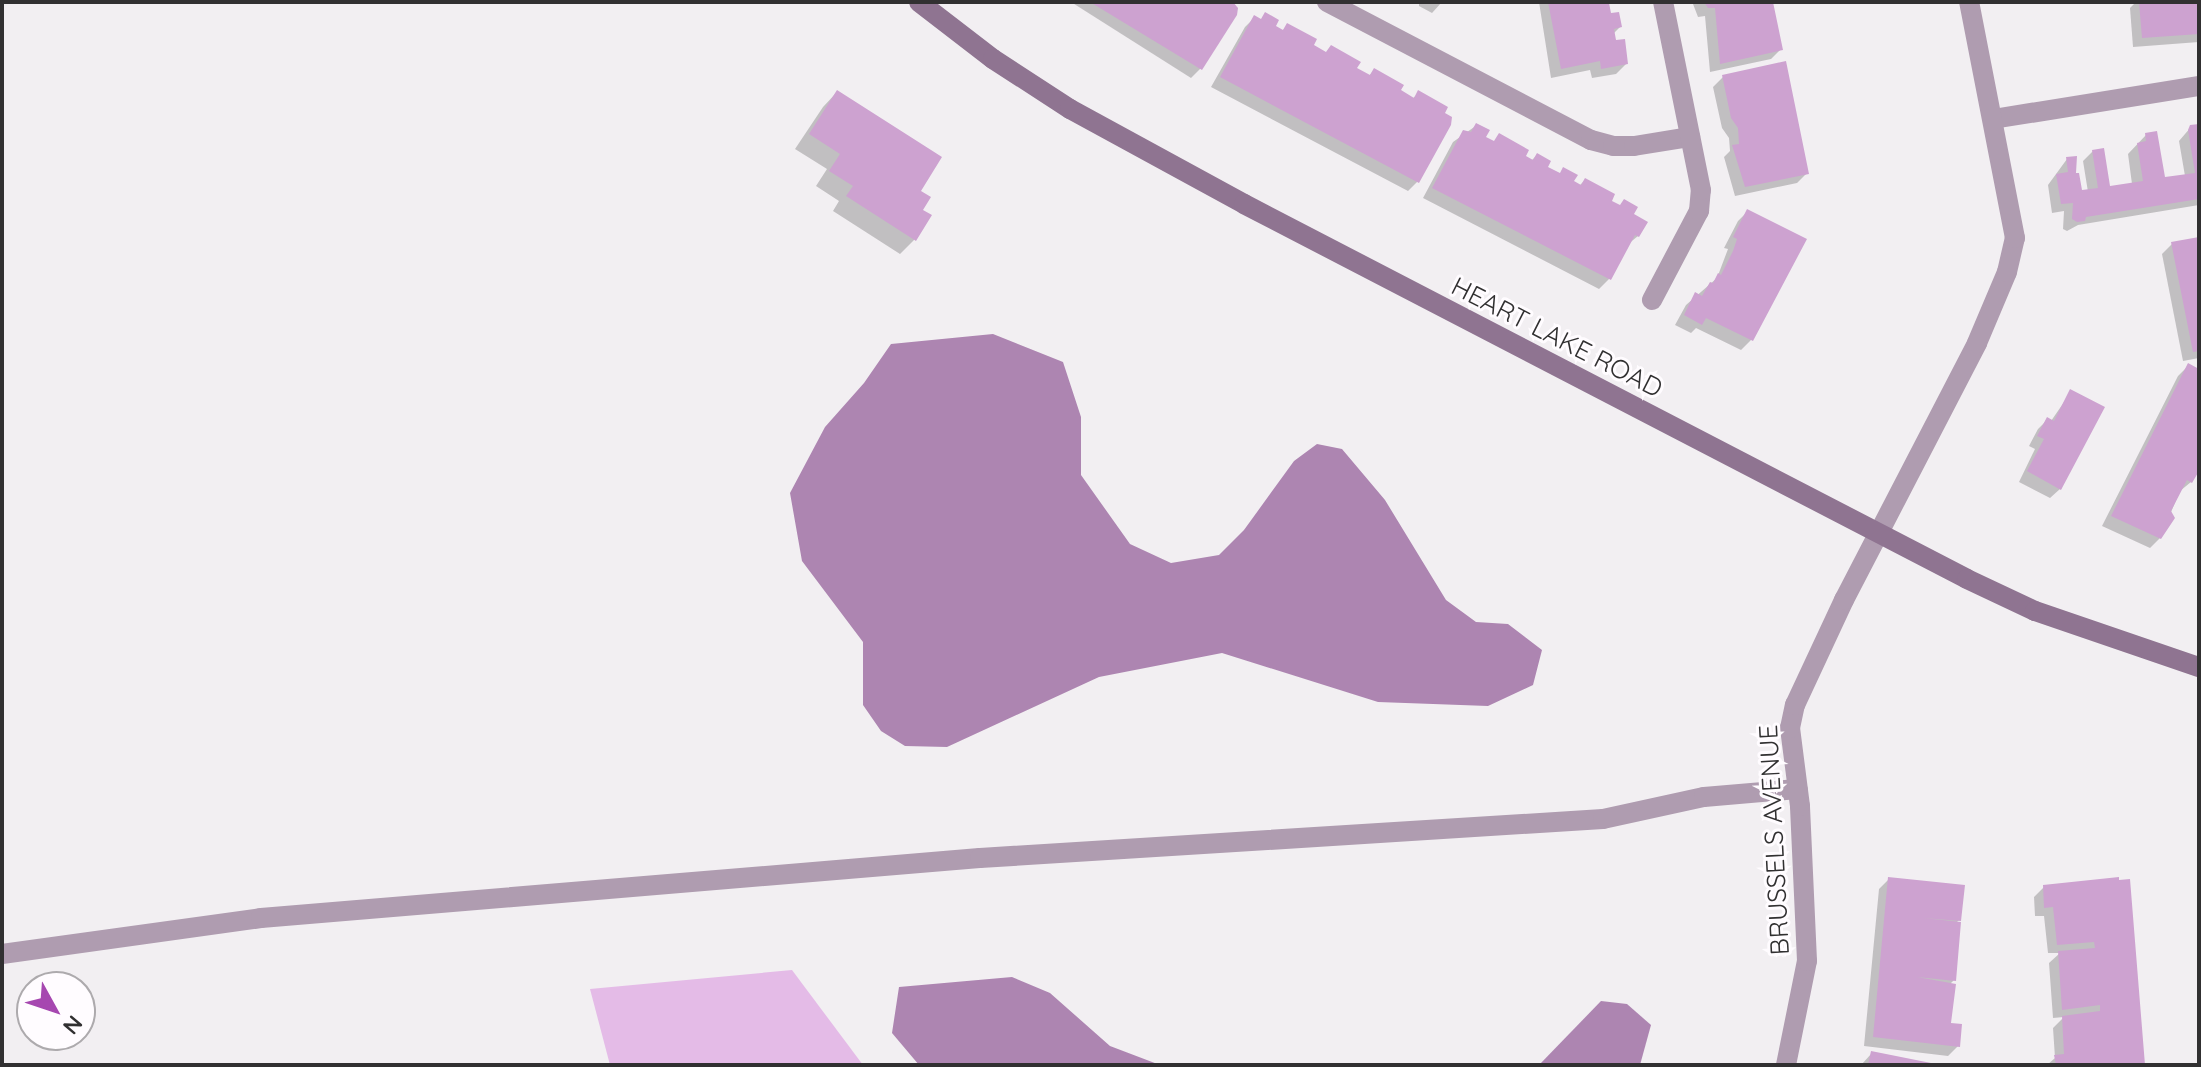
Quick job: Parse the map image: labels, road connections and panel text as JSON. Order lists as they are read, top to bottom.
{
  "streets": {
    "street": ["HEART LAKE ROAD", "BRUSSELS AVENUE"]
  },
  "crossings": [
    ["HEART LAKE ROAD", "BRUSSELS AVENUE"]
  ],
  "north": "bottom right"
}
